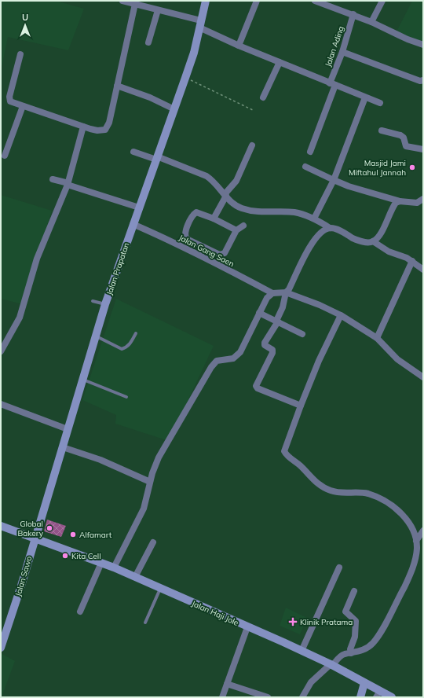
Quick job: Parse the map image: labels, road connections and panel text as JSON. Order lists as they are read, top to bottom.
{
  "streets": {
    "main road": ["Jalan Prapatan", "Jalan Sawo", "Jalan Haji Jole"],
    "street": ["Jalan Ading", "Jalan Gang Saen"]
  },
  "crossings": [
    ["Jalan Gang Saen", "Jalan Prapatan"],
    ["Jalan Prapatan", "Jalan Sawo"],
    ["Jalan Prapatan", "Jalan Haji Jole"],
    ["Jalan Sawo", "Jalan Haji Jole"]
  ],
  "places": {
    "other": [
      "Masjid Jami Miftahul Jannah",
      "Global Bakery",
      "Alfamart",
      "Kita Cell"
    ],
    "health": ["Klinik Pratama"]
  },
  "north": "top"
}
